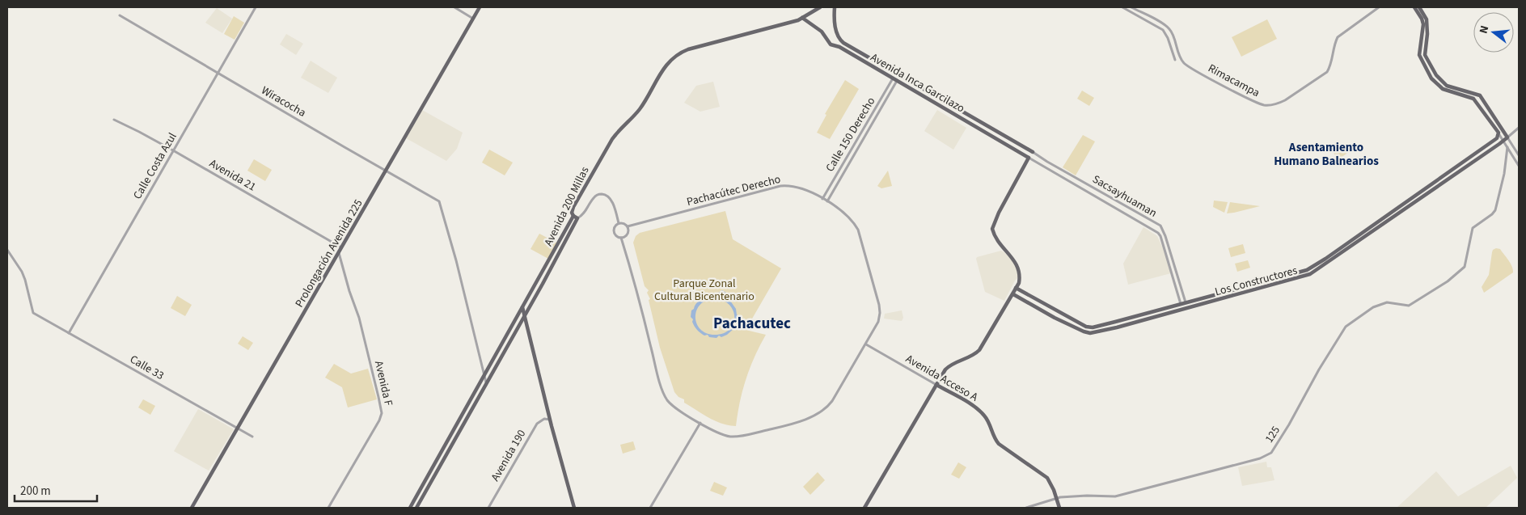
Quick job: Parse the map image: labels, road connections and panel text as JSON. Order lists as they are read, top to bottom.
{
  "streets": {
    "main road": [
      "Avenida Inca Garcilazo",
      "Avenida 200 Millas",
      "Prolongación Avenida 225",
      "Los Constructores",
      "Avenida Acceso A"
    ],
    "street": [
      "Rimacampa",
      "Wiracocha",
      "Calle 150 Derecho",
      "Calle Costa Azul",
      "Avenida 21",
      "Pachacútec Derecho",
      "Sacsayhuaman",
      "Calle 33",
      "Avenida F",
      "125",
      "Avenida 190"
    ]
  },
  "crossings": [
    ["Avenida Inca Garcilazo", "Calle 150 Derecho"],
    ["Avenida Inca Garcilazo", "Sacsayhuaman"],
    ["Avenida Inca Garcilazo", "Avenida 200 Millas"],
    ["Wiracocha", "Calle Costa Azul"],
    ["Wiracocha", "Avenida 200 Millas"],
    ["Wiracocha", "Prolongación Avenida 225"],
    ["Calle 150 Derecho", "Pachacútec Derecho"],
    ["Calle Costa Azul", "Avenida 21"],
    ["Calle Costa Azul", "Calle 33"],
    ["Avenida 21", "Prolongación Avenida 225"],
    ["Pachacútec Derecho", "Avenida Acceso A"],
    ["Sacsayhuaman", "Los Constructores"],
    ["Prolongación Avenida 225", "Calle 33"],
    ["Prolongación Avenida 225", "Avenida F"],
    ["Avenida Acceso A", "125"]
  ],
  "districts": ["Asentamiento Humano Balnearios", "Pachacutec"],
  "parks": ["Parque Zonal Cultural Bicentenario"],
  "scale_bar": "200 m",
  "north": "left"
}
